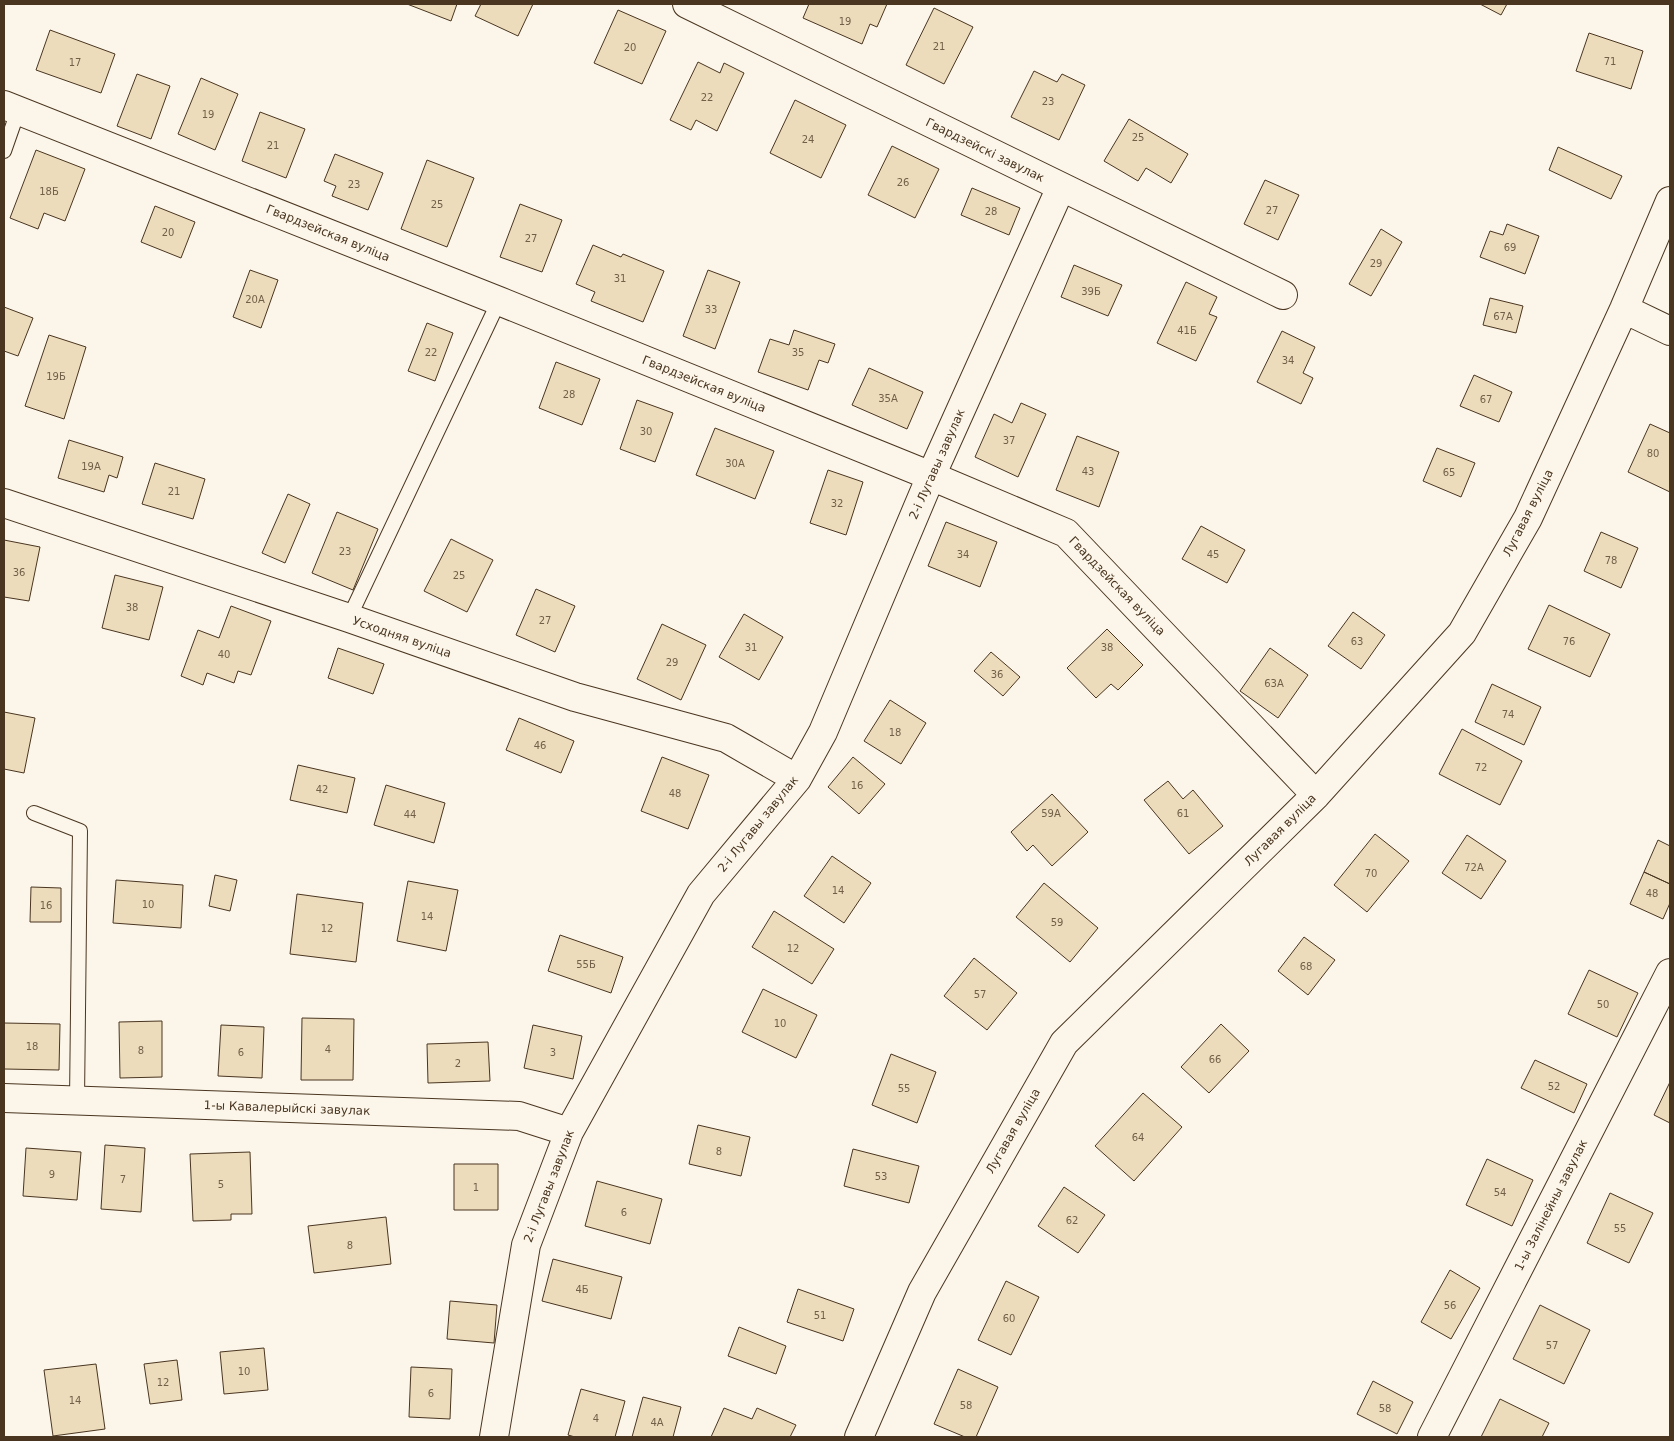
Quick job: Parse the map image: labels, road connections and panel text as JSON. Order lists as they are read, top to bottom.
{
  "streets": {
    "street": [
      "Гвардзейскі завулак",
      "Гвардзейская вуліца",
      "2-і Лугавы завулак",
      "Лугавая вуліца",
      "Усходняя вуліца",
      "1-ы Кавалерыйскі завулак",
      "1-ы Залінейны завулак"
    ]
  },
  "crossings": [
    ["Гвардзейскі завулак", "2-і Лугавы завулак"],
    ["Гвардзейская вуліца", "2-і Лугавы завулак"],
    ["Гвардзейская вуліца", "Лугавая вуліца"],
    ["2-і Лугавы завулак", "Усходняя вуліца"],
    ["2-і Лугавы завулак", "1-ы Кавалерыйскі завулак"]
  ],
  "house_numbers": [
    "19",
    "21",
    "20",
    "71",
    "17",
    "22",
    "23",
    "19",
    "25",
    "24",
    "21",
    "26",
    "23",
    "18Б",
    "25",
    "27",
    "28",
    "20",
    "27",
    "69",
    "29",
    "31",
    "39Б",
    "20А",
    "33",
    "67А",
    "41Б",
    "22",
    "35",
    "34",
    "19Б",
    "28",
    "35А",
    "67",
    "30",
    "37",
    "80",
    "30А",
    "19А",
    "43",
    "65",
    "21",
    "32",
    "23",
    "34",
    "45",
    "78",
    "36",
    "25",
    "38",
    "27",
    "63",
    "76",
    "31",
    "38",
    "40",
    "29",
    "36",
    "63А",
    "74",
    "18",
    "46",
    "72",
    "16",
    "42",
    "48",
    "59А",
    "61",
    "44",
    "72А",
    "70",
    "14",
    "48",
    "10",
    "16",
    "14",
    "59",
    "12",
    "12",
    "55Б",
    "68",
    "57",
    "50",
    "10",
    "18",
    "4",
    "8",
    "6",
    "3",
    "66",
    "2",
    "52",
    "55",
    "64",
    "8",
    "9",
    "53",
    "7",
    "5",
    "1",
    "54",
    "6",
    "62",
    "55",
    "8",
    "4Б",
    "56",
    "51",
    "60",
    "57",
    "10",
    "12",
    "6",
    "14",
    "58",
    "58",
    "4",
    "4А"
  ]
}
